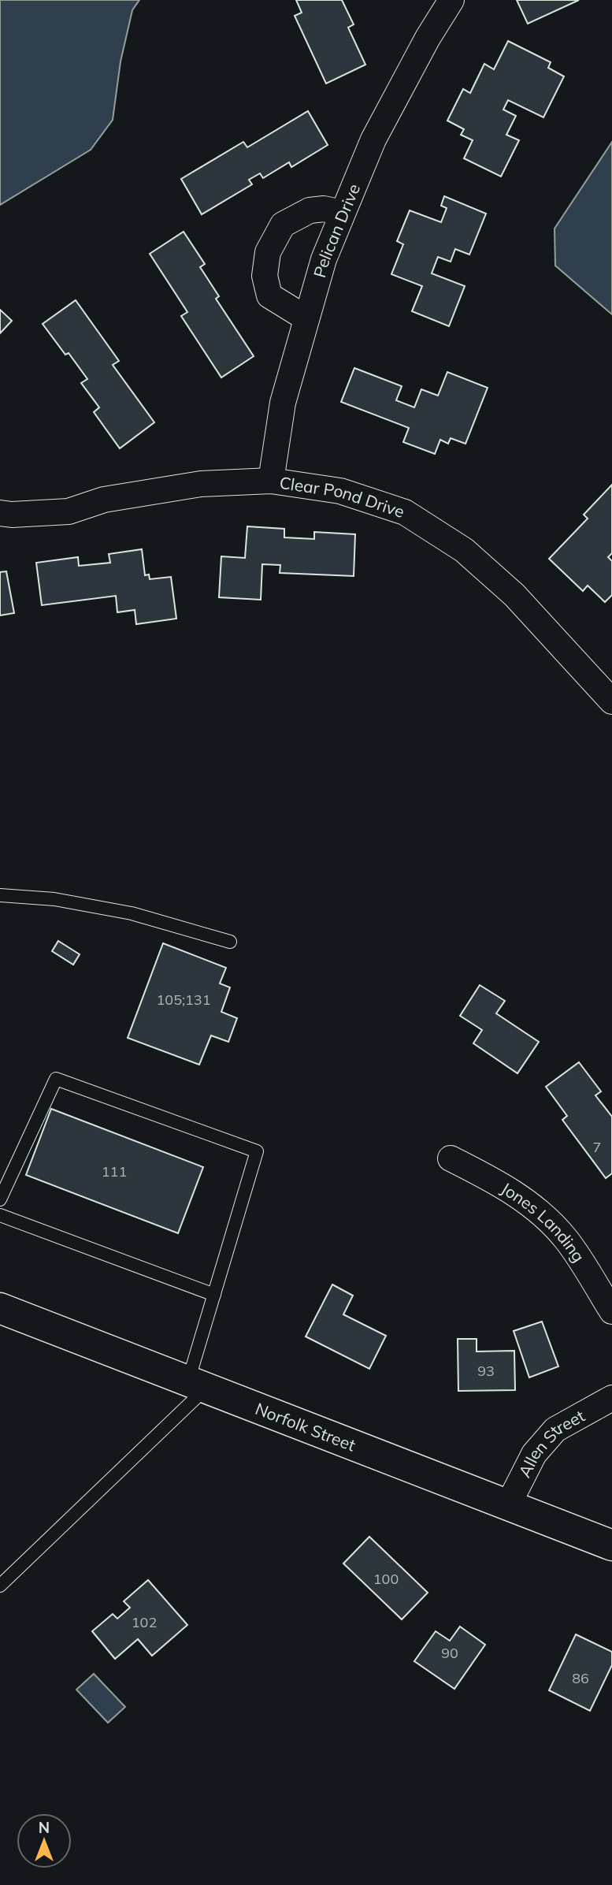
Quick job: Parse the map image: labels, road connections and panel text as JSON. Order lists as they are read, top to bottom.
{
  "streets": {
    "main road": ["Norfolk Street"],
    "street": [
      "Pelican Drive",
      "Clear Pond Drive",
      "Jones Landing",
      "Allen Street"
    ]
  },
  "crossings": [
    ["Pelican Drive", "Clear Pond Drive"],
    ["Norfolk Street", "Allen Street"]
  ],
  "house_numbers": [
    "105;131",
    "7",
    "111",
    "93",
    "100",
    "102",
    "90",
    "86"
  ],
  "north": "top"
}
